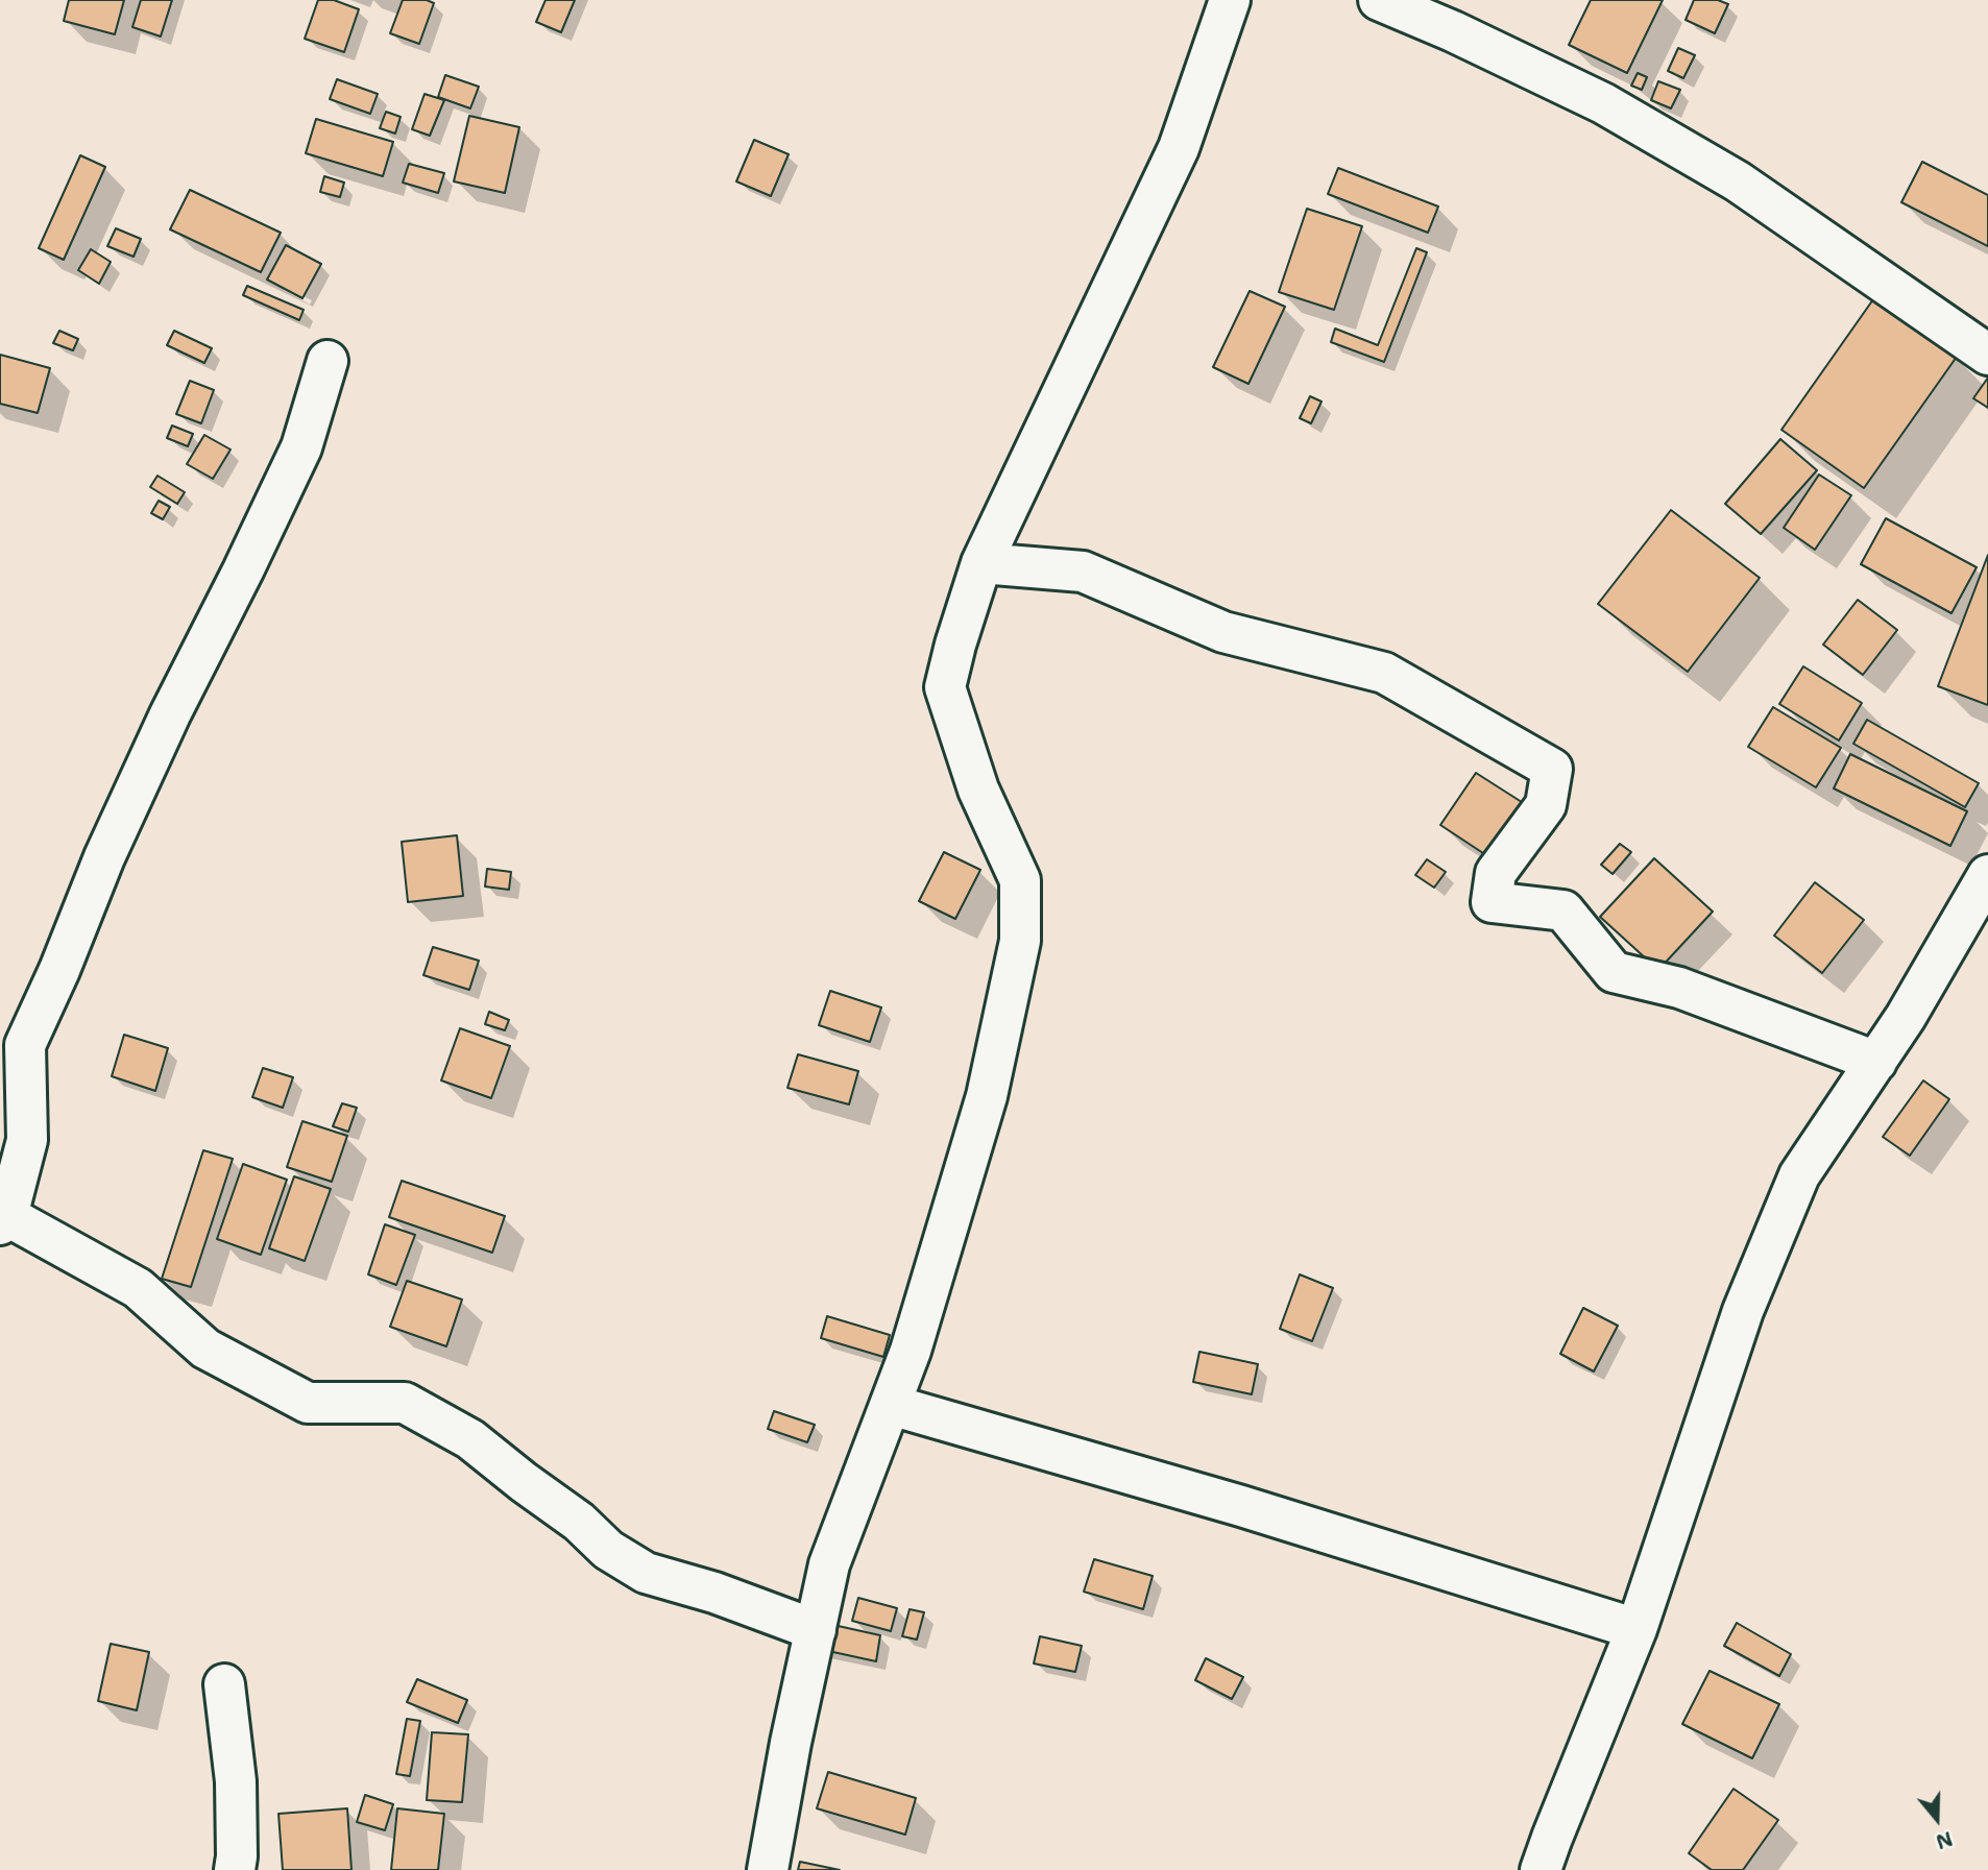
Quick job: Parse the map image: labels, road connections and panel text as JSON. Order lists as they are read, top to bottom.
{
  "north": "bottom"
}
